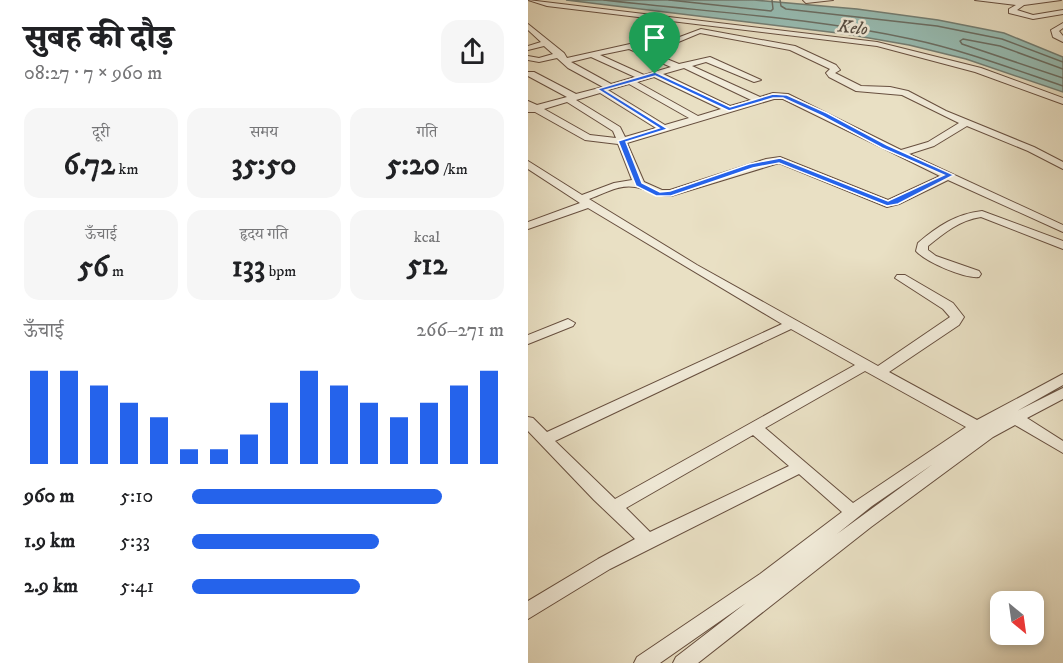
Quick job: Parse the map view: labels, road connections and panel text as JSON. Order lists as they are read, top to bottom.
{
  "water": ["Kelo"],
  "north": "bottom right",
  "page": {
    "heading": ["सुबह की दौड़", "08:27 · 7 × 960 m"],
    "stats": [
      ["दूरी", "6.72 km"],
      ["समय", "35:50"],
      ["गति", "5:20 /km"],
      ["ऊँचाई", "56 m"],
      ["हृदय गति", "133 bpm"],
      ["kcal", "512"]
    ],
    "chart": ["ऊँचाई", "266–271 m"],
    "list": [
      {
        "name": "960 m",
        "note": "5:10"
      },
      {
        "name": "1.9 km",
        "note": "5:33"
      },
      {
        "name": "2.9 km",
        "note": "5:41"
      }
    ]
  }
}
